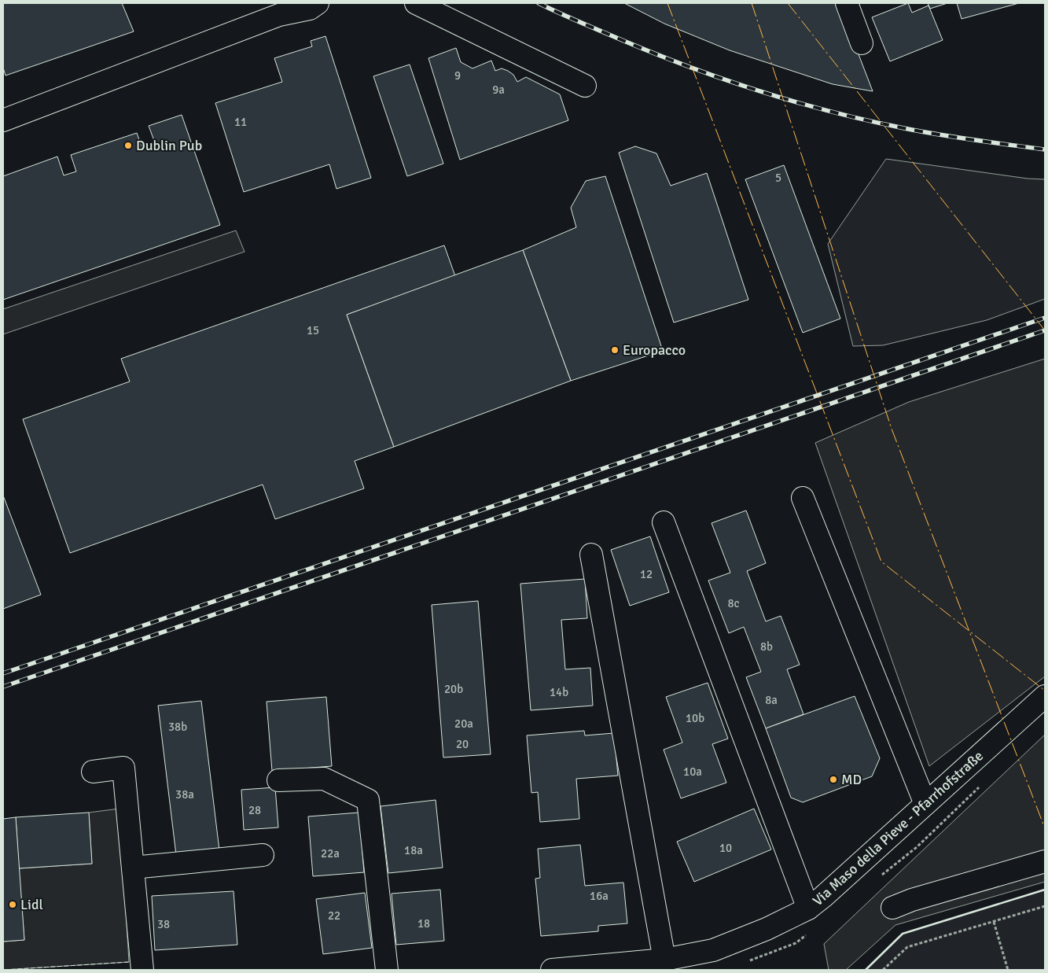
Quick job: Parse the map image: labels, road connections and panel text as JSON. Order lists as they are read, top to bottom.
{
  "streets": {
    "street": ["Via Maso della Pieve - Pfarrhofstraße"]
  },
  "places": [
    "Dublin Pub",
    "Europacco",
    "MD",
    "Lidl"
  ],
  "house_numbers": [
    "9",
    "9a",
    "11",
    "5",
    "15",
    "12",
    "8c",
    "8b",
    "20b",
    "14b",
    "8a",
    "10b",
    "20a",
    "38b",
    "20",
    "10a",
    "38a",
    "28",
    "10",
    "18a",
    "22a",
    "16a",
    "22",
    "18",
    "38"
  ]
}
